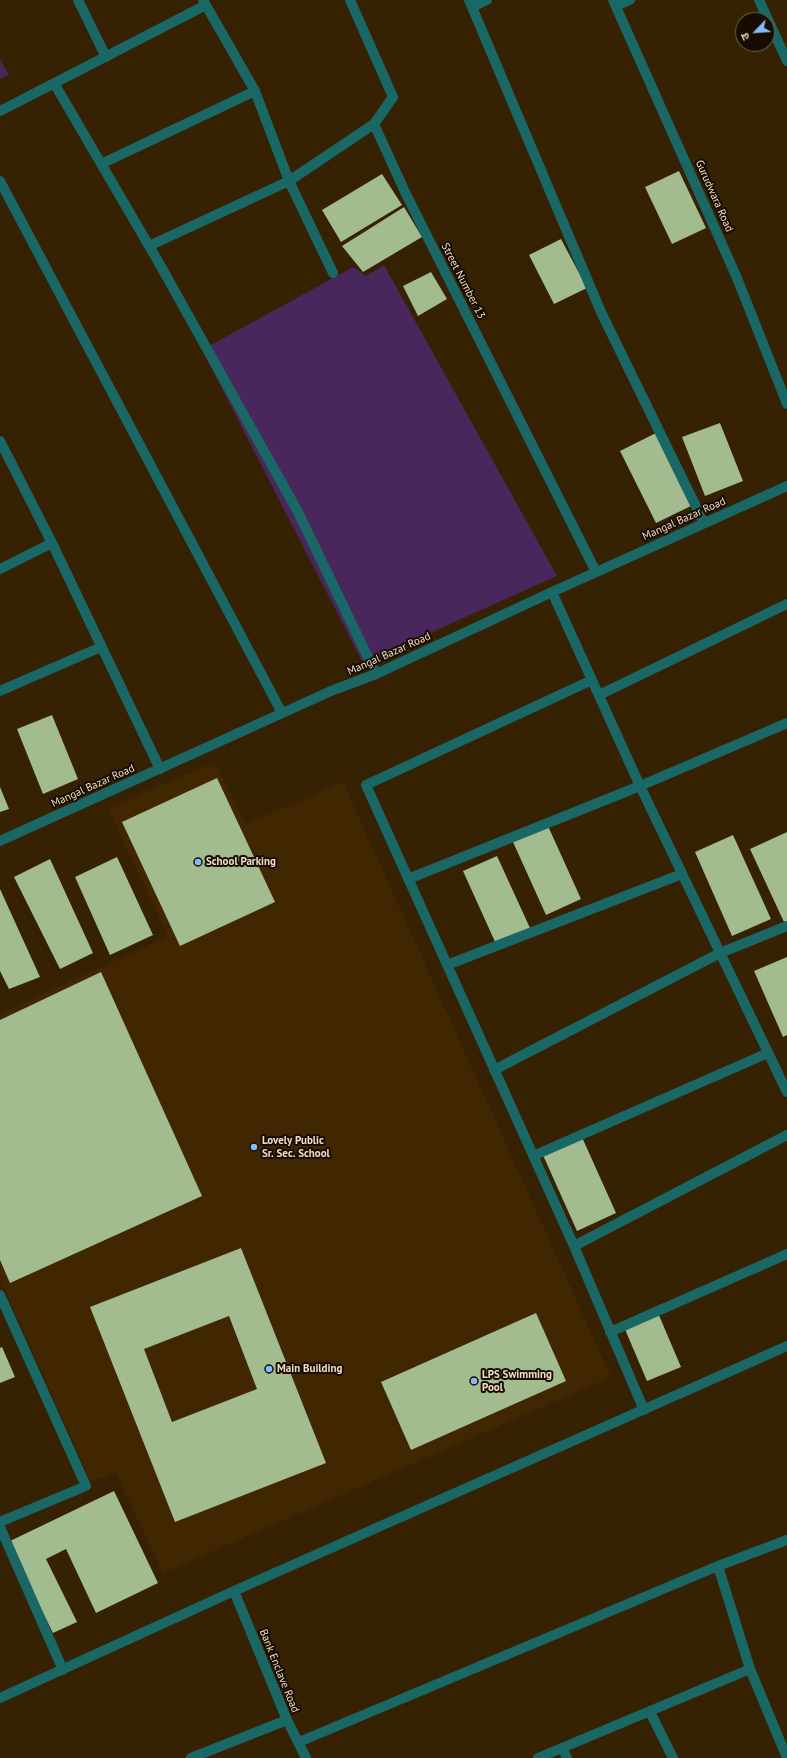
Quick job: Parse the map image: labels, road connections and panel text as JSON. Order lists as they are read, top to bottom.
{
  "streets": {
    "street": [
      "Gurudwara Road",
      "Street Number 13",
      "Mangal Bazar Road",
      "Bank Enclave Road"
    ]
  },
  "crossings": [
    ["Street Number 13", "Mangal Bazar Road"]
  ],
  "places": [
    "School Parking",
    "Lovely Public Sr. Sec. School",
    "Main Building",
    "LPS Swimming Pool"
  ],
  "north": "bottom left"
}
